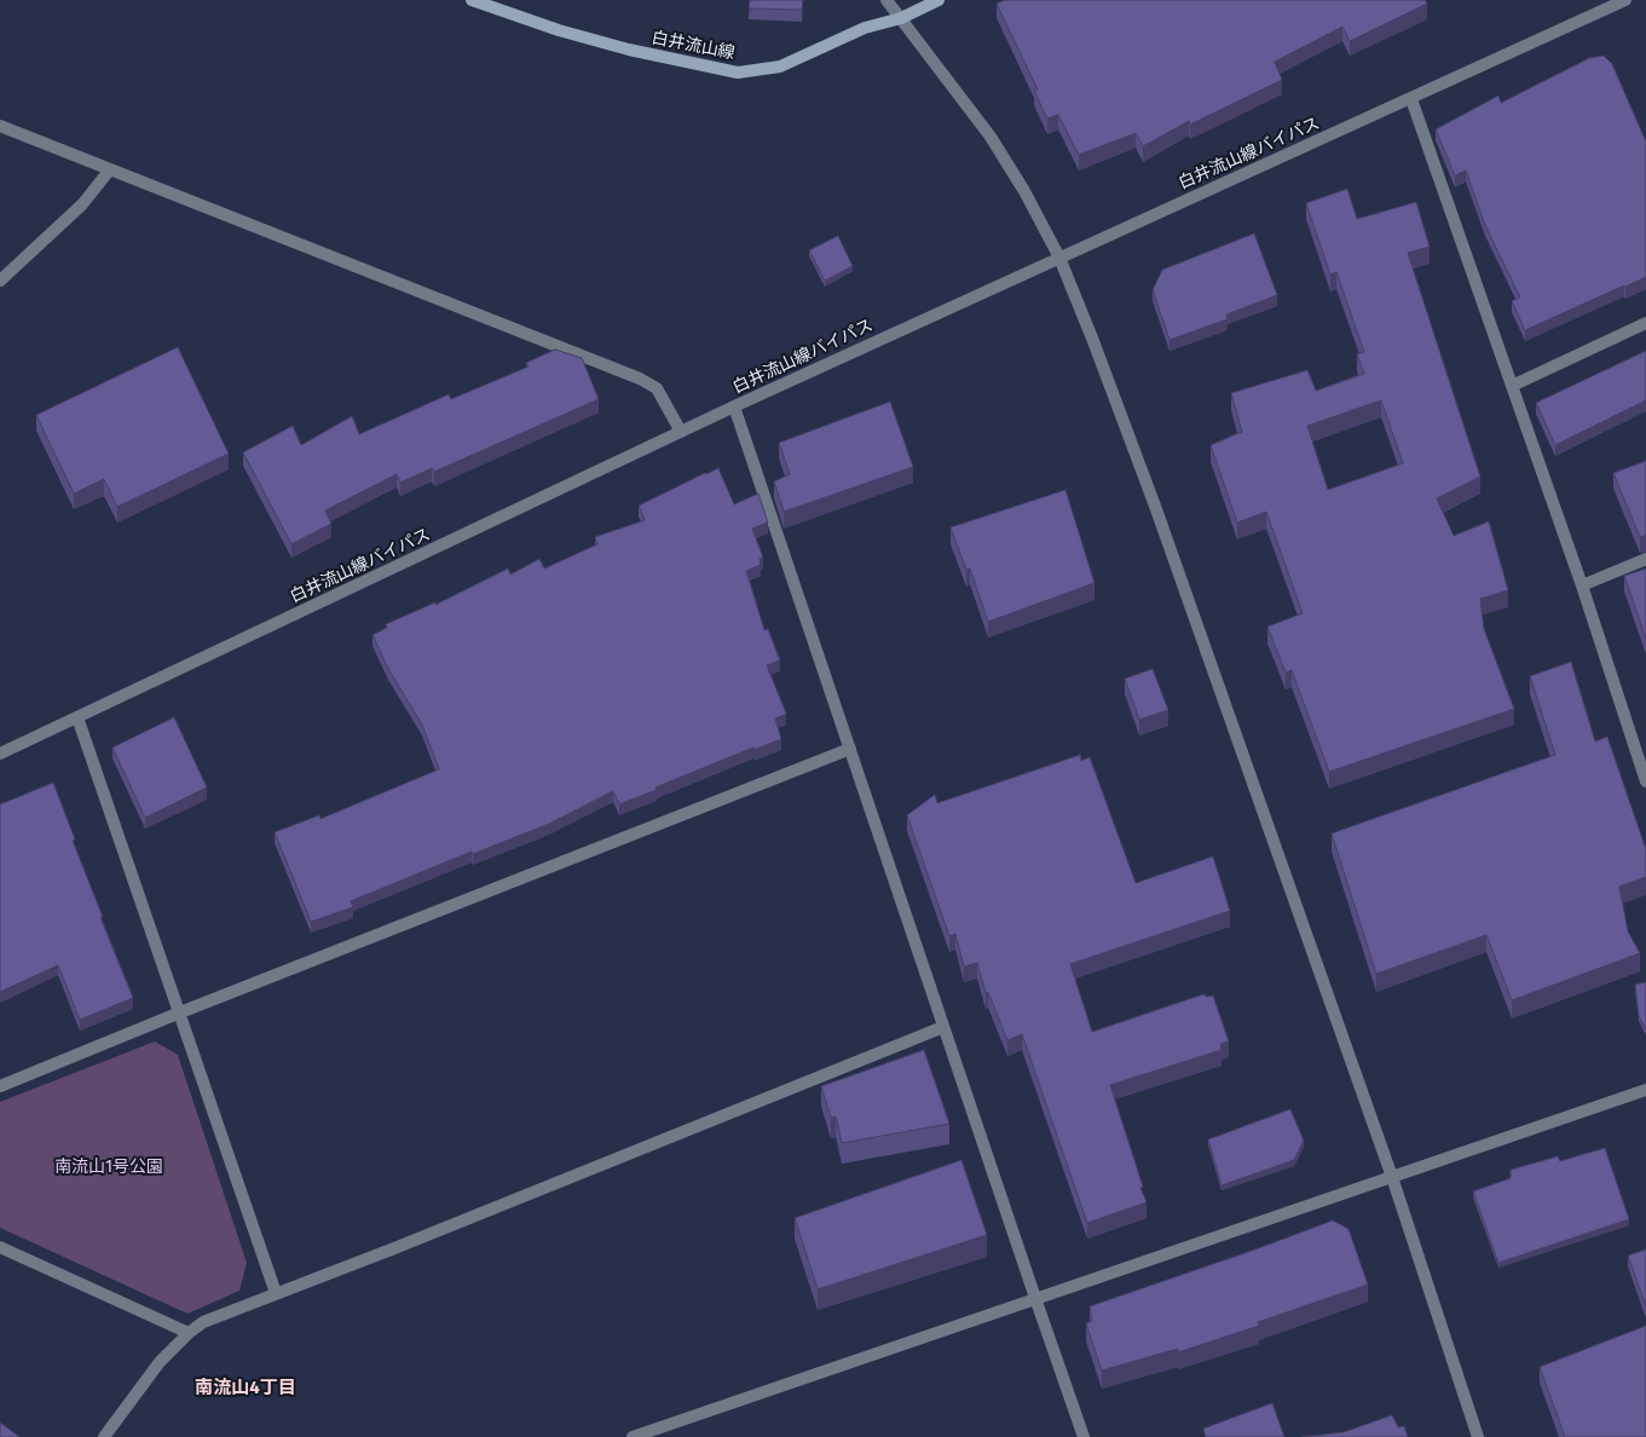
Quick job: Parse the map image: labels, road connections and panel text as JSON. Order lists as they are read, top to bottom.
{
  "streets": {
    "main road": ["白井流山線"],
    "street": ["白井流山線バイパス"]
  },
  "districts": ["南流山4丁目"],
  "parks": ["南流山1号公園"]
}
